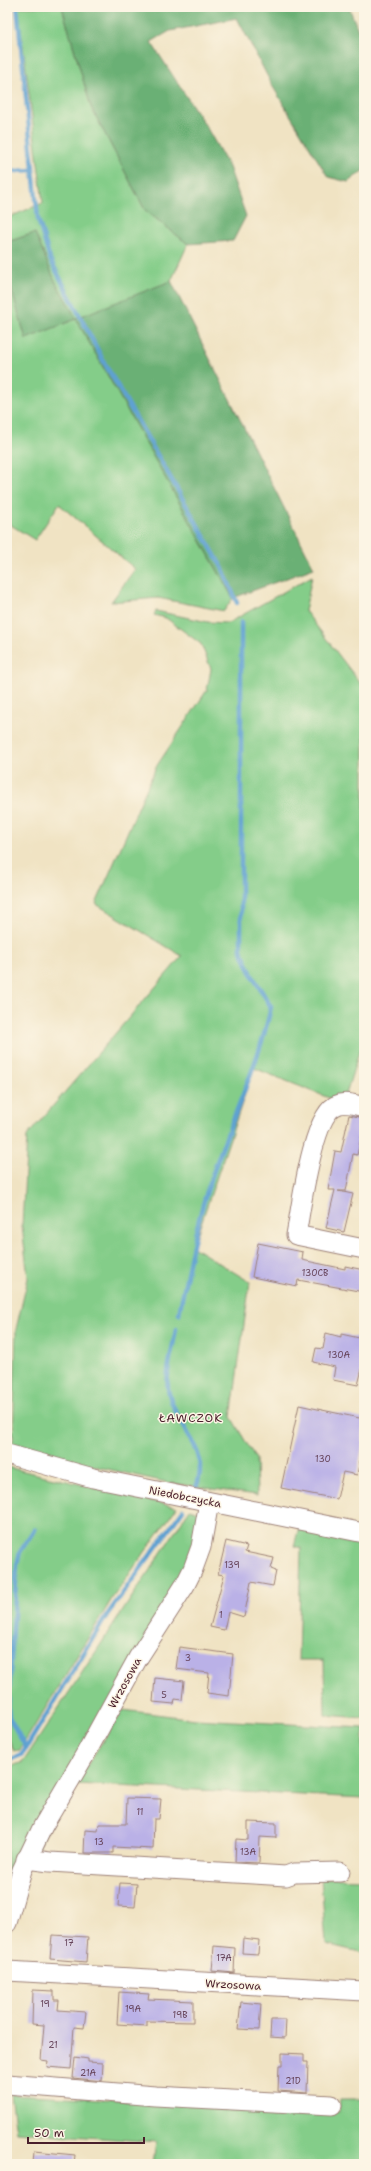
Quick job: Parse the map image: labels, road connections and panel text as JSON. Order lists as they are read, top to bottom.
{
  "streets": {
    "street": ["Niedobczycka", "Wrzosowa"]
  },
  "crossings": [
    ["Niedobczycka", "Wrzosowa"]
  ],
  "districts": ["ŁAWCZOK"],
  "house_numbers": [
    "130CB",
    "130A",
    "130",
    "139",
    "1",
    "3",
    "5",
    "11",
    "13",
    "13A",
    "17",
    "17A",
    "19",
    "19A",
    "19B",
    "21",
    "21A",
    "21D"
  ],
  "scale_bar": "50 m"
}
